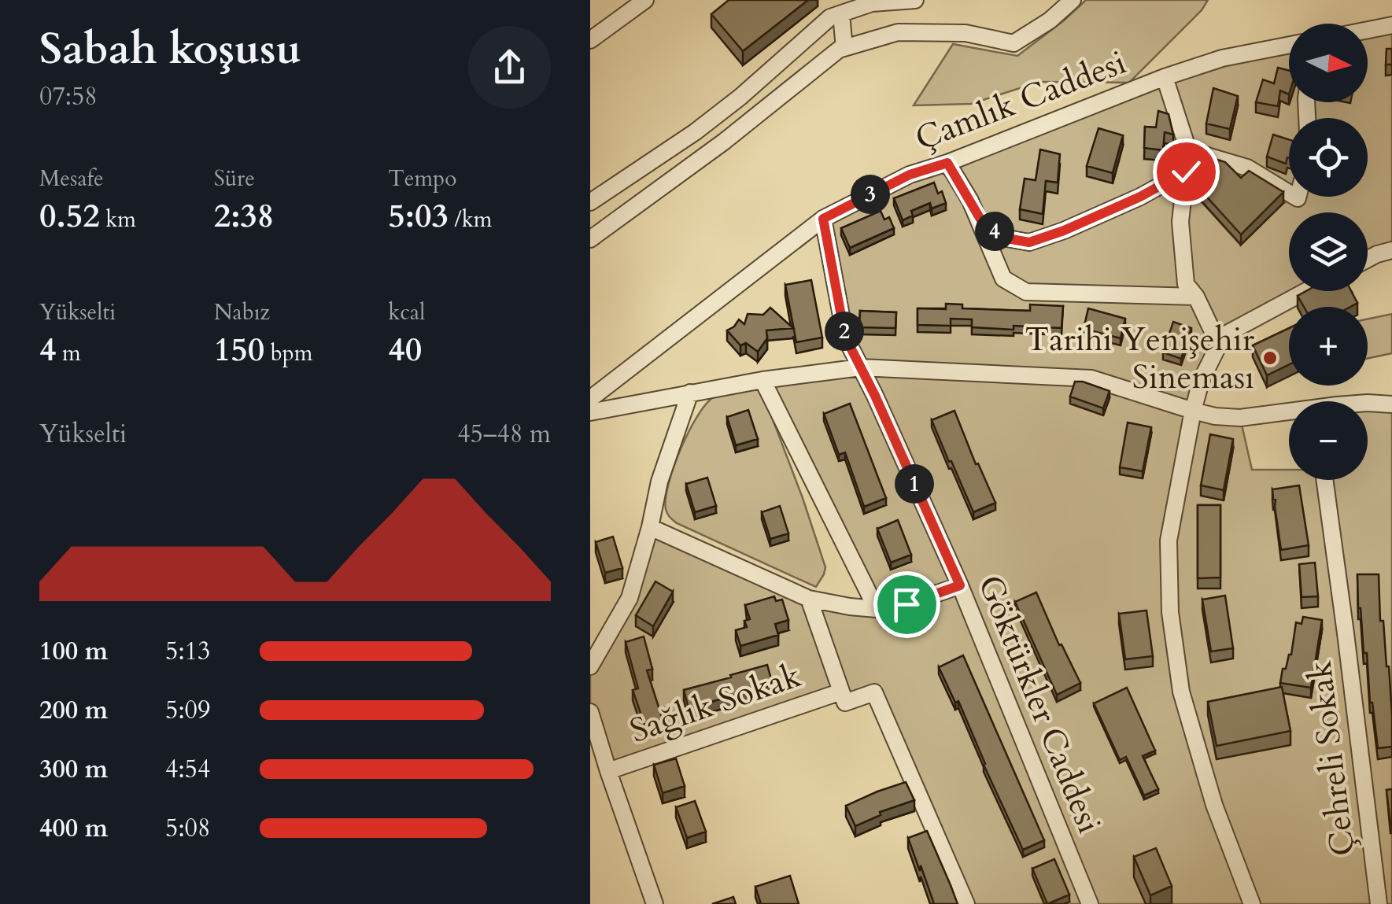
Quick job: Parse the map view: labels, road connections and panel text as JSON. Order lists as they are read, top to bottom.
{
  "streets": {
    "street": [
      "Çamlık Caddesi",
      "Sağlık Sokak",
      "Göktürkler Caddesi",
      "Çehreli Sokak"
    ]
  },
  "crossings": [
    ["Çamlık Caddesi", "Göktürkler Caddesi"]
  ],
  "places": ["Tarihi Yenişehir Sineması"],
  "north": "right",
  "page": {
    "heading": ["Sabah koşusu", "07:58"],
    "map_buttons": ["+", "−"],
    "stats": [
      ["Mesafe", "0.52 km"],
      ["Süre", "2:38"],
      ["Tempo", "5:03 /km"],
      ["Yükselti", "4 m"],
      ["Nabız", "150 bpm"],
      ["kcal", "40"]
    ],
    "pins": [
      "3",
      "4",
      "2",
      "1"
    ],
    "chart": ["Yükselti", "45–48 m"],
    "list": [
      {
        "name": "100 m",
        "note": "5:13"
      },
      {
        "name": "200 m",
        "note": "5:09"
      },
      {
        "name": "300 m",
        "note": "4:54"
      },
      {
        "name": "400 m",
        "note": "5:08"
      }
    ]
  }
}
